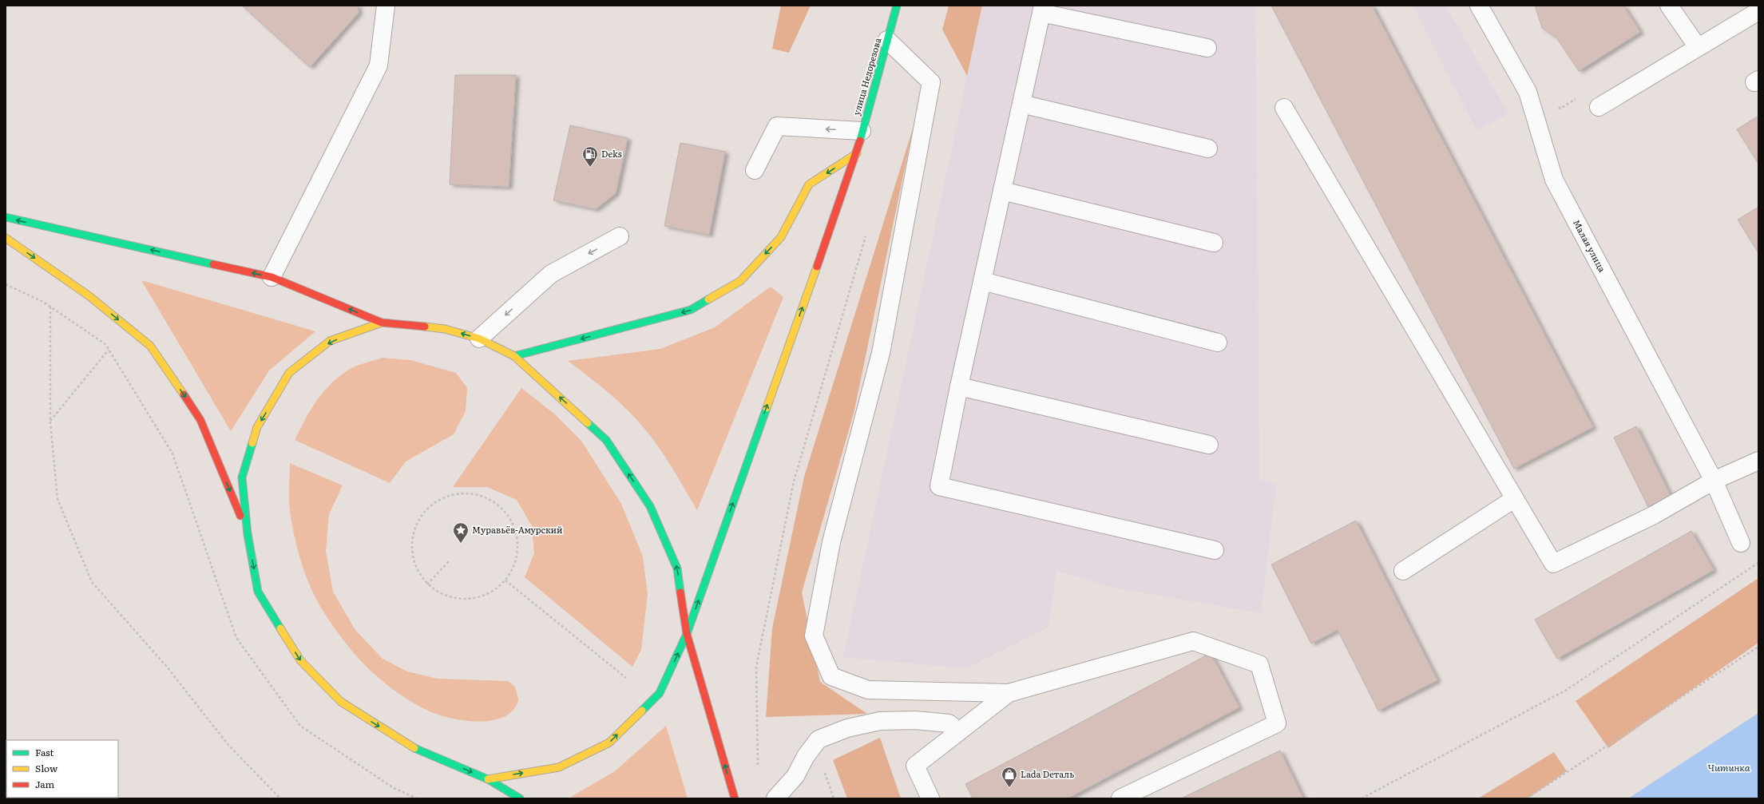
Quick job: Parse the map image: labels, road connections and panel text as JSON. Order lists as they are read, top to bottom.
{
  "streets": {
    "main road": ["улица Недорезова"],
    "street": ["Малая улица"]
  },
  "one_way": ["улица Недорезова"],
  "water": ["Читинка"],
  "places": {
    "fuel station": ["Deks"],
    "place": ["Муравьёв-Амурский"],
    "shop": ["Lada Dеталь"]
  },
  "legend": ["Fast", "Slow", "Jam"]
}
